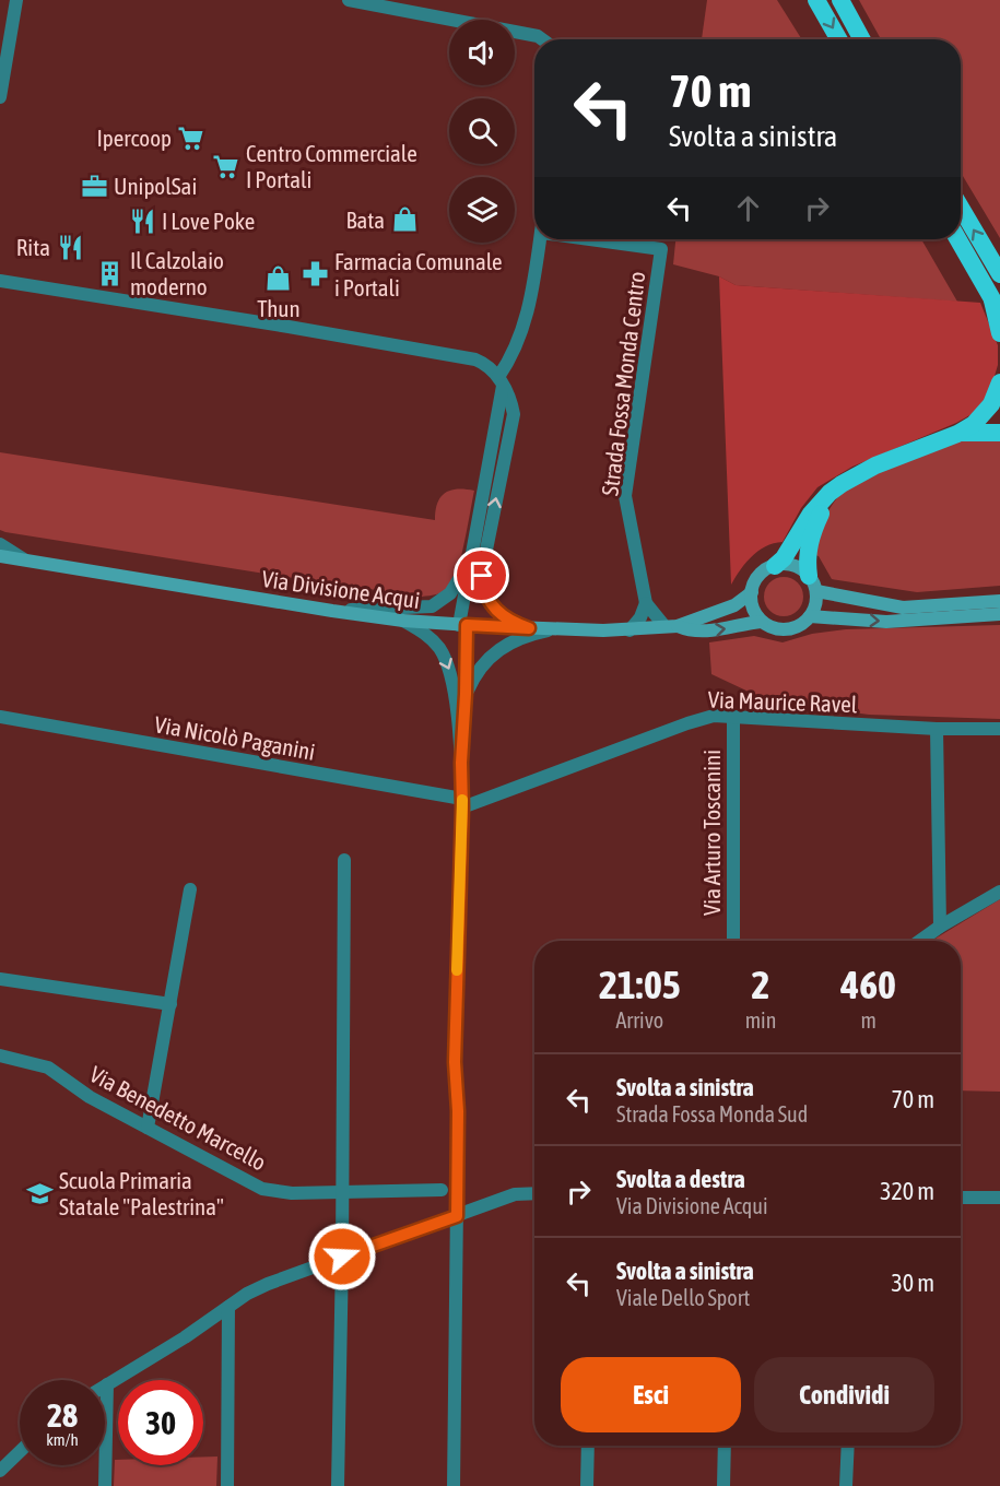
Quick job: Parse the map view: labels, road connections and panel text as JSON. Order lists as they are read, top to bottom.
{
  "streets": {
    "main road": ["Via Divisione Acqui"],
    "street": [
      "Strada Fossa Monda Centro",
      "Via Maurice Ravel",
      "Via Nicolò Paganini",
      "Via Arturo Toscanini",
      "Via Benedetto Marcello"
    ]
  },
  "crossings": [
    ["Strada Fossa Monda Centro", "Via Divisione Acqui"],
    ["Via Maurice Ravel", "Via Nicolò Paganini"],
    ["Via Maurice Ravel", "Via Arturo Toscanini"]
  ],
  "places": {
    "supermarket": ["Ipercoop", "Centro Commerciale I Portali"],
    "office": ["UnipolSai"],
    "shop": ["Bata", "Thun"],
    "restaurant": ["I Love Poke", "Rita"],
    "building": ["Il Calzolaio moderno"],
    "pharmacy": ["Farmacia Comunale i Portali"],
    "school or university": ["Scuola Primaria Statale \"Palestrina\""]
  },
  "page": {
    "turn": ["70 m", "Svolta a sinistra"],
    "eta": [
      "21:05",
      "Arrivo",
      "2",
      "min",
      "460",
      "m"
    ],
    "list": [
      {
        "name": "Svolta a sinistra",
        "note": "Strada Fossa Monda Sud",
        "value": "70 m"
      },
      {
        "name": "Svolta a destra",
        "note": "Via Divisione Acqui",
        "value": "320 m"
      },
      {
        "name": "Svolta a sinistra",
        "note": "Viale Dello Sport",
        "value": "30 m"
      }
    ],
    "buttons": ["Esci", "Condividi"],
    "speed": "28 km/h",
    "limit": "30"
  }
}
